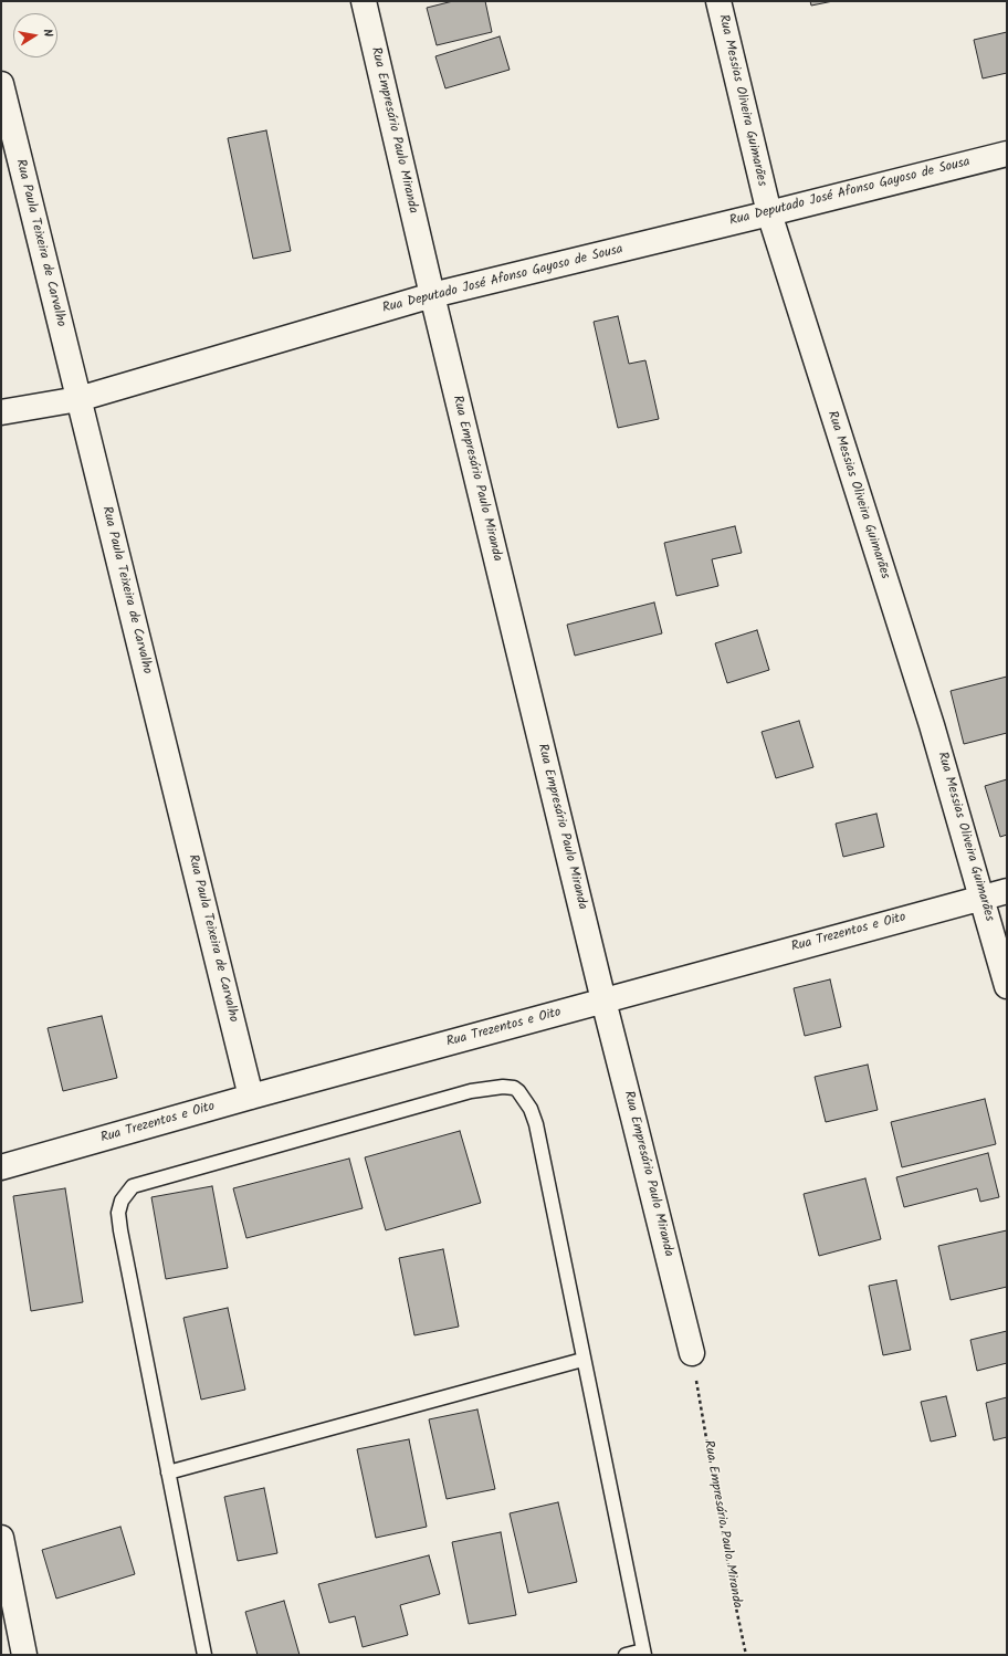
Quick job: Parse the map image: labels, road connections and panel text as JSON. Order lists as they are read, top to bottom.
{
  "streets": {
    "street": [
      "Rua Messias Oliveira Guimarães",
      "Rua Empresário Paulo Miranda",
      "Rua Deputado José Afonso Gayoso de Sousa",
      "Rua Paula Teixeira de Carvalho",
      "Rua Trezentos e Oito"
    ]
  },
  "crossings": [
    ["Rua Messias Oliveira Guimarães", "Rua Deputado José Afonso Gayoso de Sousa"],
    ["Rua Messias Oliveira Guimarães", "Rua Trezentos e Oito"],
    ["Rua Empresário Paulo Miranda", "Rua Deputado José Afonso Gayoso de Sousa"],
    ["Rua Empresário Paulo Miranda", "Rua Trezentos e Oito"],
    ["Rua Deputado José Afonso Gayoso de Sousa", "Rua Paula Teixeira de Carvalho"],
    ["Rua Paula Teixeira de Carvalho", "Rua Trezentos e Oito"]
  ],
  "north": "right"
}
